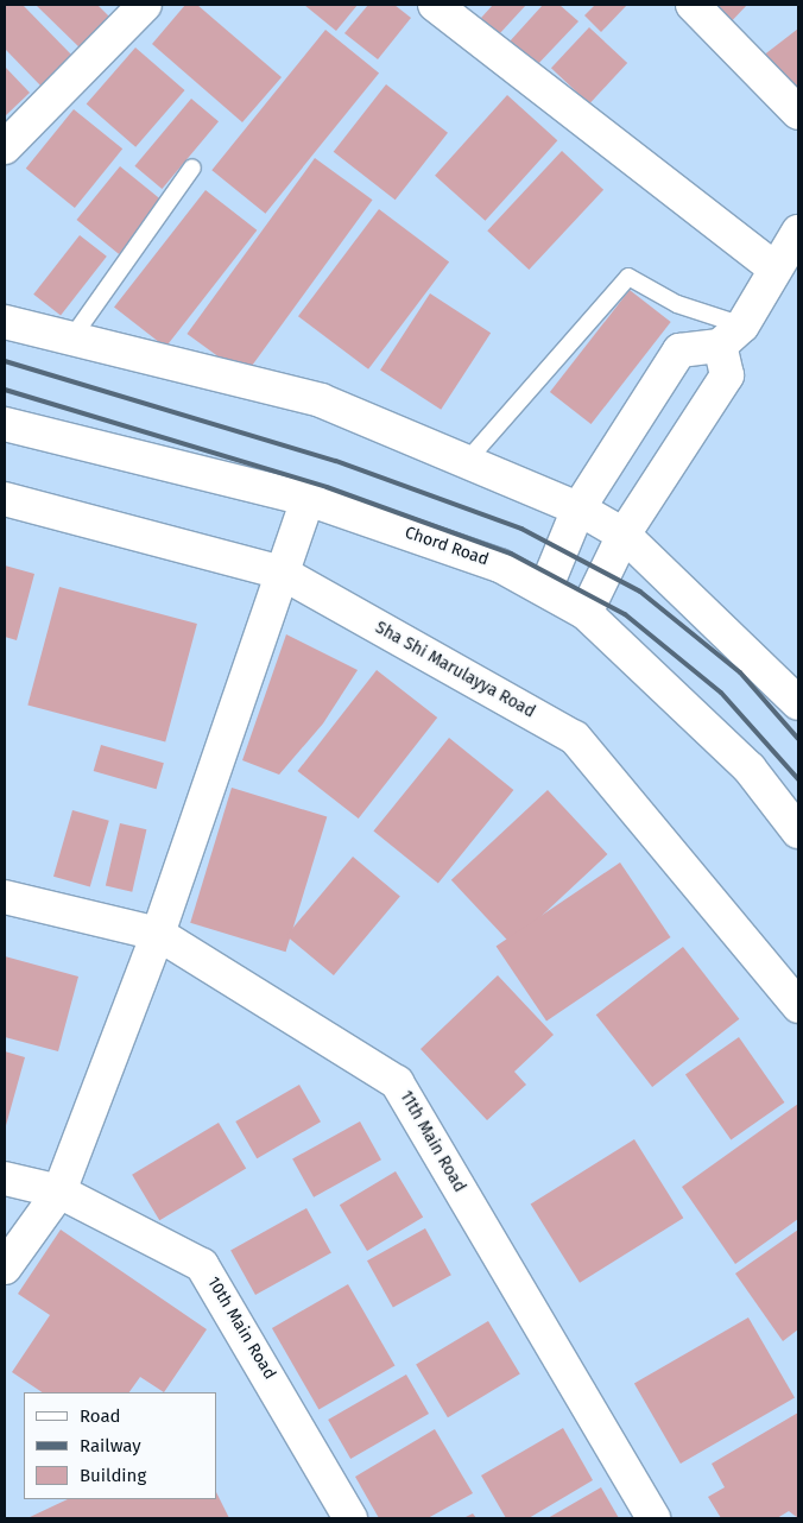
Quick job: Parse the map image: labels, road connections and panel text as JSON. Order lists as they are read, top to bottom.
{
  "streets": {
    "street": [
      "Chord Road",
      "Sha Shi Marulayya Road",
      "11th Main Road",
      "10th Main Road"
    ]
  },
  "legend": ["Road", "Railway", "Building"]
}
